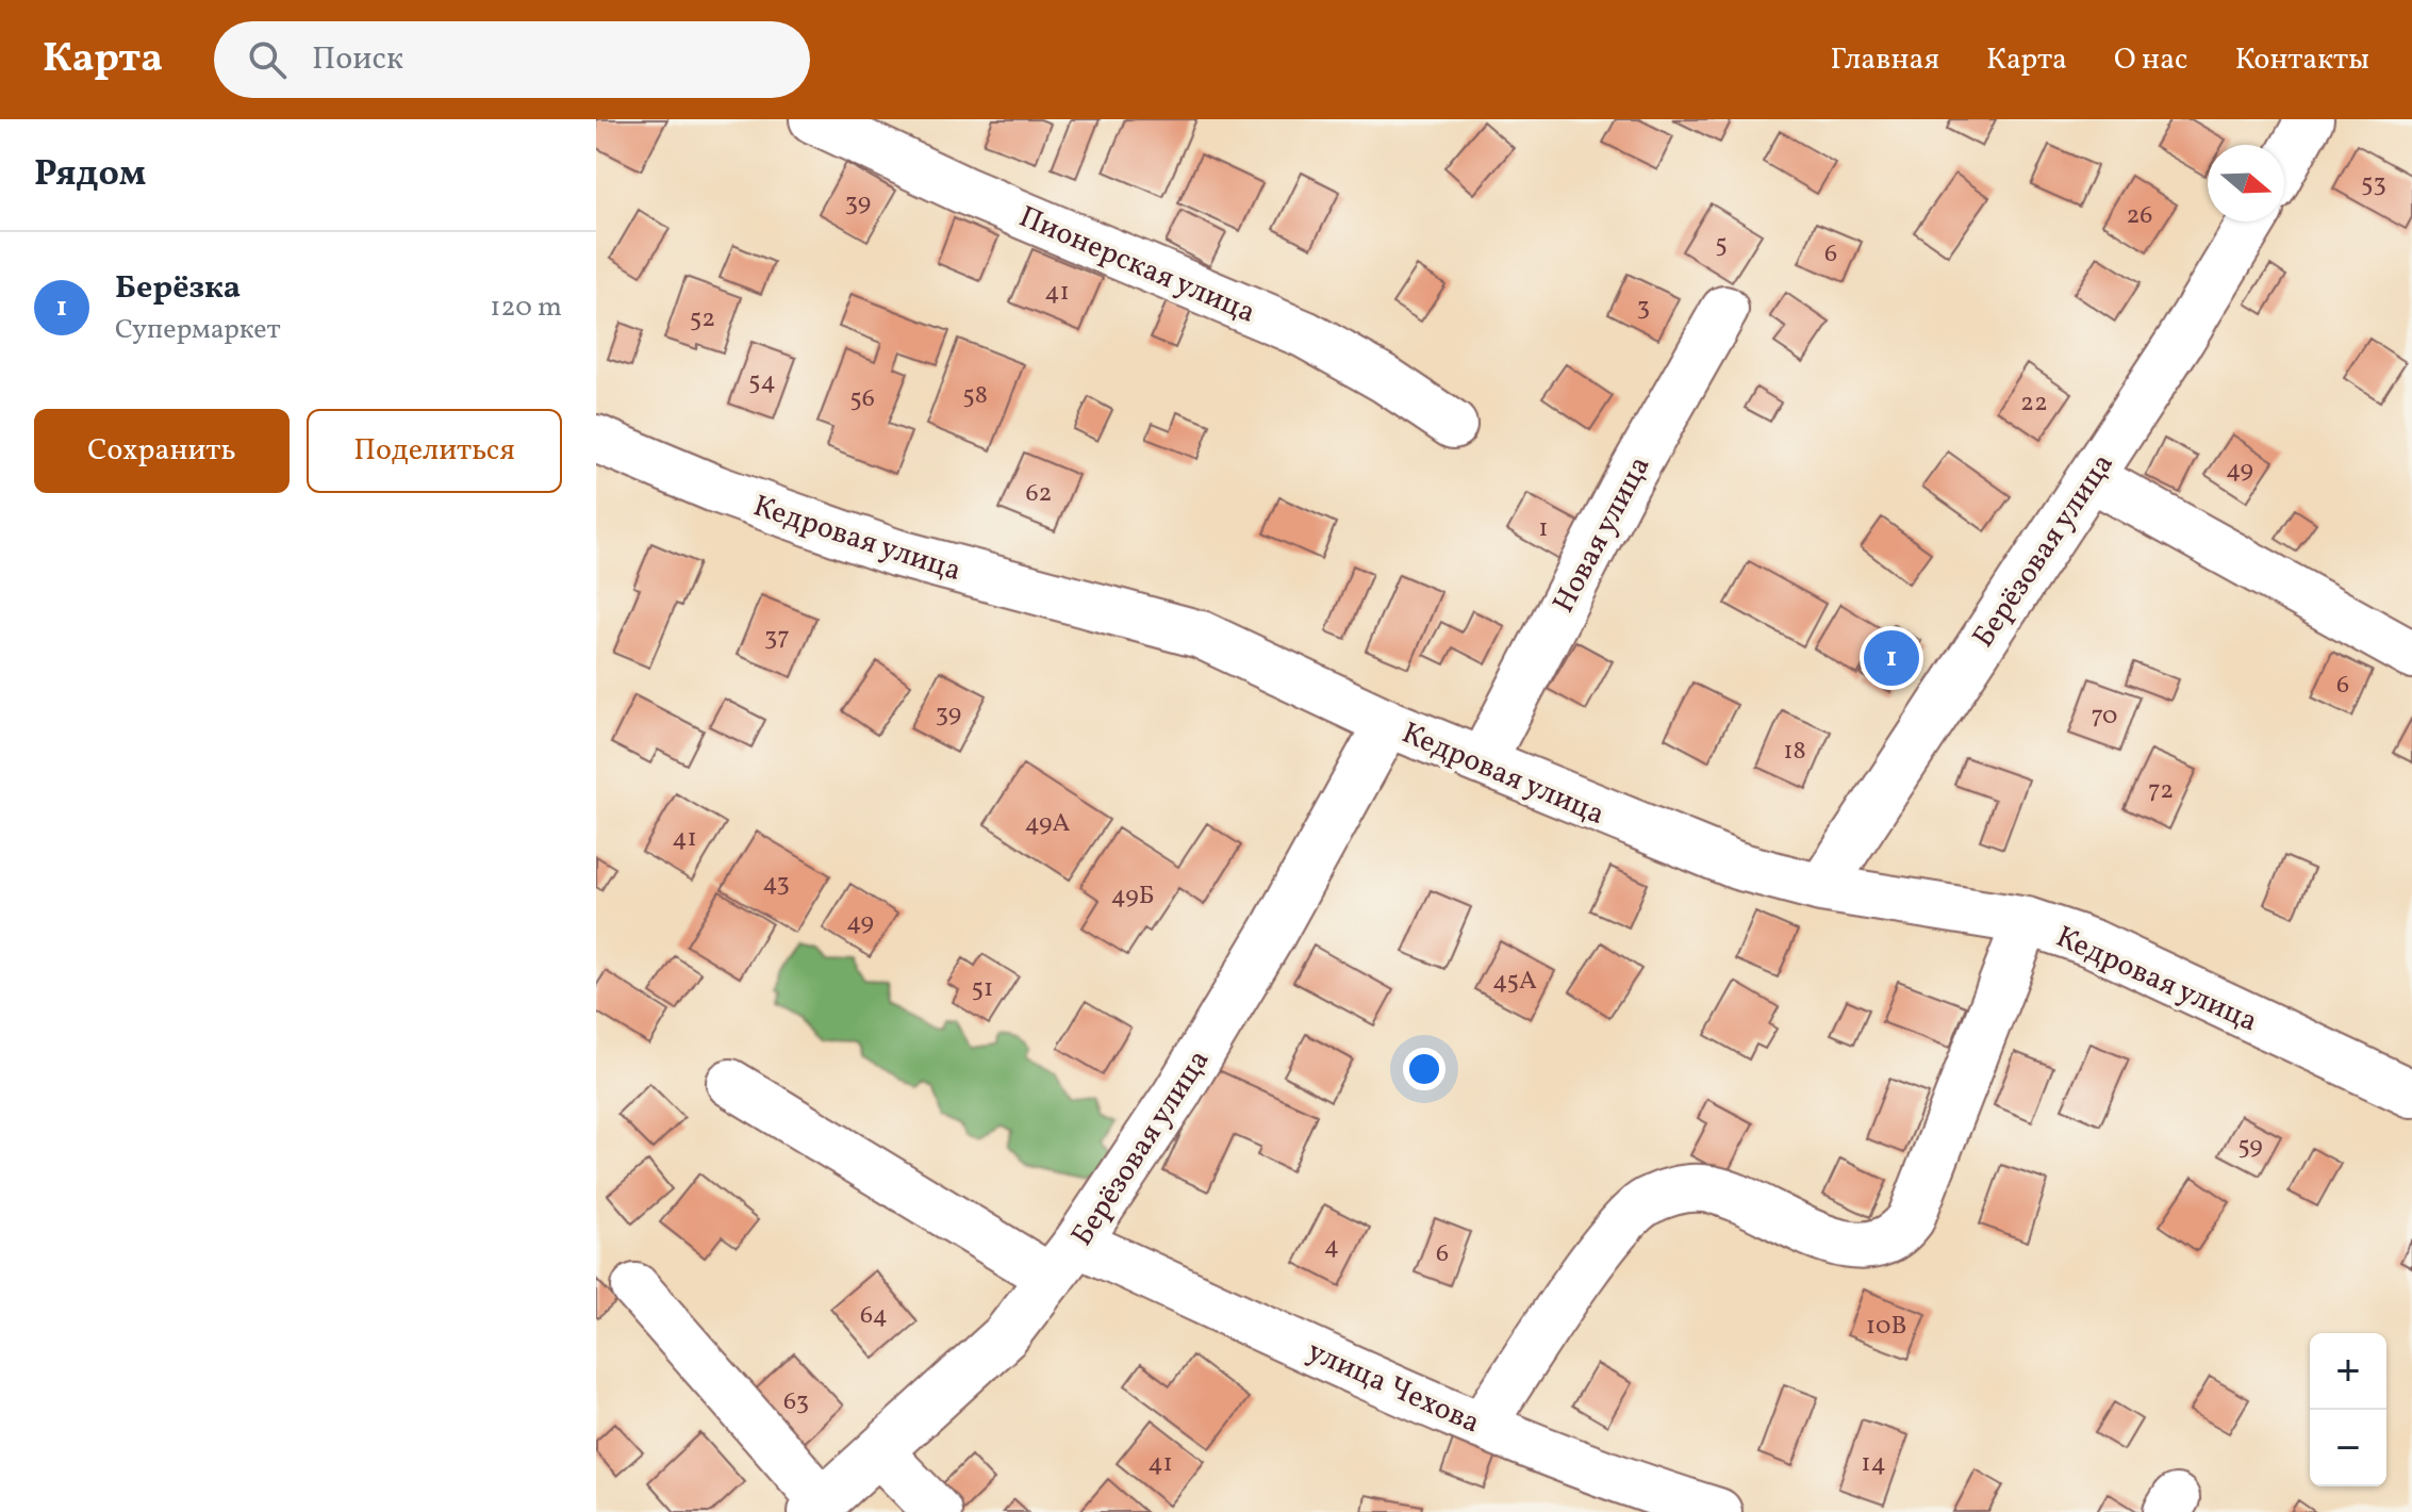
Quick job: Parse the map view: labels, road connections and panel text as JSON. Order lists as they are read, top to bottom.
{
  "streets": {
    "street": [
      "Пионерская улица",
      "Новая улица",
      "Кедровая улица",
      "Берёзовая улица",
      "улица Чехова"
    ]
  },
  "crossings": [
    ["Новая улица", "Кедровая улица"],
    ["Кедровая улица", "Берёзовая улица"],
    ["Берёзовая улица", "улица Чехова"]
  ],
  "house_numbers": [
    "53",
    "39",
    "26",
    "5",
    "6",
    "41",
    "3",
    "52",
    "54",
    "58",
    "56",
    "22",
    "49",
    "62",
    "1",
    "37",
    "6",
    "39",
    "70",
    "18",
    "72",
    "49А",
    "41",
    "43",
    "49Б",
    "49",
    "45А",
    "51",
    "59",
    "4",
    "6",
    "64",
    "10В",
    "63",
    "41",
    "14"
  ],
  "north": "right",
  "page": {
    "header": "Карта",
    "search": "Поиск",
    "nav": [
      "Главная",
      "Карта",
      "О нас",
      "Контакты"
    ],
    "heading": "Рядом",
    "list": [
      {
        "mark": "1",
        "name": "Берёзка",
        "note": "Супермаркет",
        "value": "120 m"
      }
    ],
    "buttons": ["Сохранить", "Поделиться"],
    "pins": "1",
    "map_buttons": ["+", "−"]
  }
}
